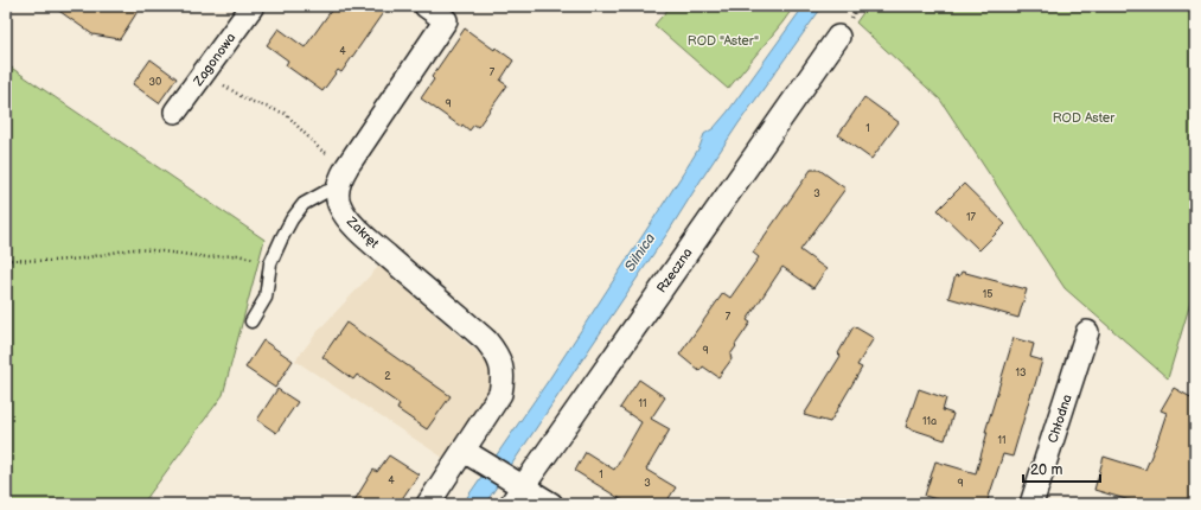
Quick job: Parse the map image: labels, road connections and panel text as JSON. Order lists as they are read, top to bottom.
{
  "streets": {
    "street": [
      "Zagonowa",
      "Zakręt",
      "Rzeczna",
      "Chłodna"
    ]
  },
  "water": ["Silnica"],
  "parks": ["ROD \"Aster\"", "ROD Aster"],
  "house_numbers": [
    "4",
    "7",
    "30",
    "9",
    "1",
    "3",
    "17",
    "15",
    "7",
    "9",
    "13",
    "2",
    "11",
    "11a",
    "11",
    "1",
    "4",
    "3",
    "9"
  ],
  "scale_bar": "20 m"
}
